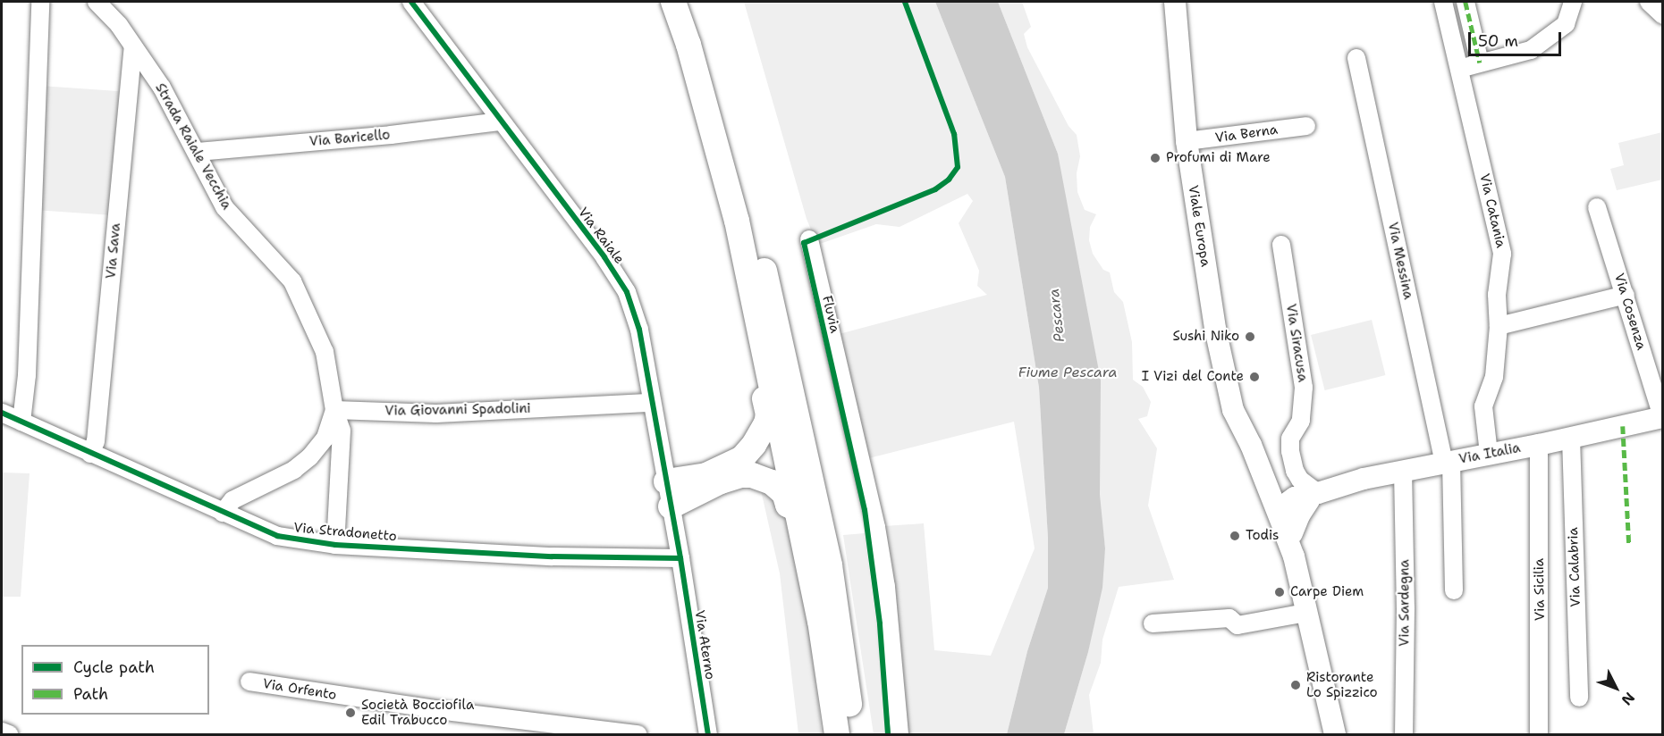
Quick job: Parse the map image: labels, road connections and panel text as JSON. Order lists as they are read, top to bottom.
{
  "streets": {
    "main road": ["Viale Europa", "Via Italia"],
    "street": [
      "Via Berna",
      "Via Baricello",
      "Strada Raiale Vecchia",
      "Via Catania",
      "Via Raiale",
      "Via Sava",
      "Via Messina",
      "Via Cosenza",
      "Via Siracusa",
      "Via Giovanni Spadolini",
      "Via Stradonetto",
      "Via Calabria",
      "Via Sicilia",
      "Via Sardegna",
      "Via Aterno",
      "Via Orfento"
    ],
    "cycle path": ["Fluvia"]
  },
  "crossings": [
    ["Via Berna", "Viale Europa"],
    ["Via Baricello", "Strada Raiale Vecchia"],
    ["Via Baricello", "Via Raiale"],
    ["Strada Raiale Vecchia", "Via Sava"],
    ["Strada Raiale Vecchia", "Via Giovanni Spadolini"],
    ["Strada Raiale Vecchia", "Via Stradonetto"],
    ["Via Catania", "Via Italia"],
    ["Via Raiale", "Via Giovanni Spadolini"],
    ["Via Raiale", "Via Stradonetto"],
    ["Via Raiale", "Via Aterno"],
    ["Via Sava", "Via Stradonetto"],
    ["Via Messina", "Via Italia"],
    ["Via Cosenza", "Via Italia"],
    ["Via Siracusa", "Via Italia"],
    ["Via Italia", "Via Calabria"],
    ["Via Italia", "Via Sicilia"],
    ["Via Italia", "Via Sardegna"],
    ["Via Stradonetto", "Via Aterno"]
  ],
  "water": ["Pescara", "Fiume Pescara"],
  "places": [
    "Profumi di Mare",
    "Sushi Niko",
    "I Vizi del Conte",
    "Todis",
    "Carpe Diem",
    "Ristorante Lo Spizzico",
    "Società Bocciofila Edil Trabucco"
  ],
  "legend": ["Cycle path", "Path"],
  "scale_bar": "50 m",
  "north": "bottom right"
}
